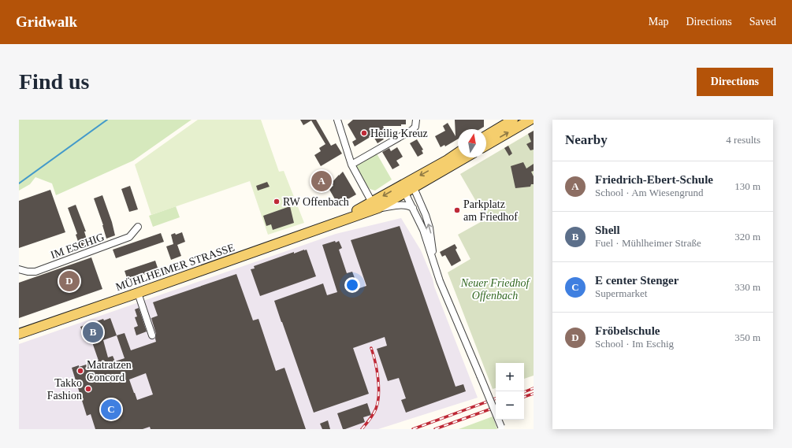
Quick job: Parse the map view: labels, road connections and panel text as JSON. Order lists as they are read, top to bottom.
{
  "streets": {
    "main road": ["MÜHLHEIMER STRASSE"],
    "street": ["IM ESCHIG"]
  },
  "parks": ["Neuer Friedhof Offenbach"],
  "places": [
    "Heilig Kreuz",
    "RW Offenbach",
    "Parkplatz am Friedhof",
    "Matratzen Concord",
    "Takko Fashion"
  ],
  "north": "top",
  "page": {
    "header": "Gridwalk",
    "nav": ["Map", "Directions", "Saved"],
    "buttons": "Directions",
    "title": "Find us",
    "heading": ["Nearby", "4 results"],
    "list": [
      {
        "mark": "A",
        "name": "Friedrich-Ebert-Schule",
        "note": "School · Am Wiesengrund",
        "value": "130 m"
      },
      {
        "mark": "B",
        "name": "Shell",
        "note": "Fuel · Mühlheimer Straße",
        "value": "320 m"
      },
      {
        "mark": "C",
        "name": "E center Stenger",
        "note": "Supermarket",
        "value": "330 m"
      },
      {
        "mark": "D",
        "name": "Fröbelschule",
        "note": "School · Im Eschig",
        "value": "350 m"
      }
    ],
    "pins": [
      "A",
      "D",
      "B",
      "C"
    ],
    "map_buttons": ["+", "−"]
  }
}
